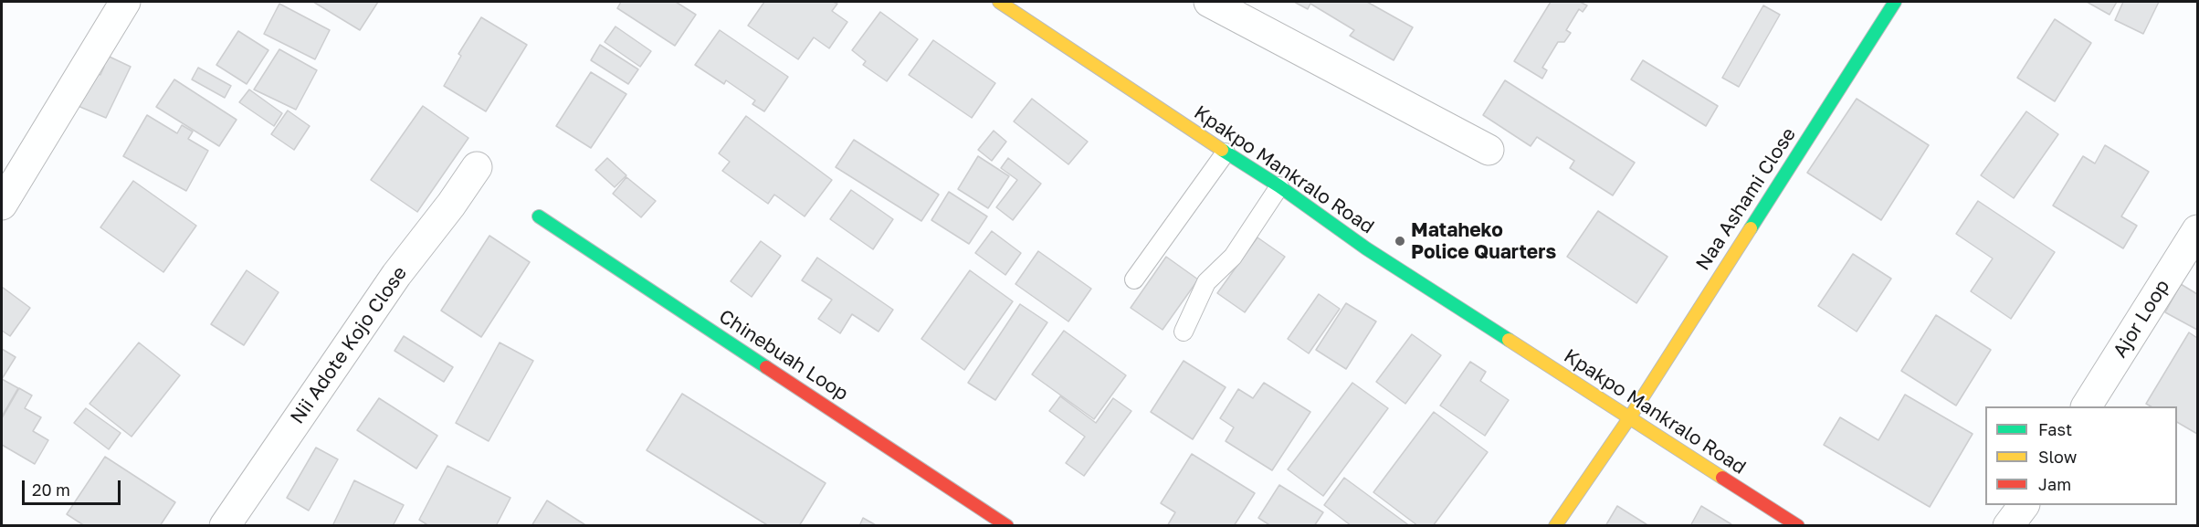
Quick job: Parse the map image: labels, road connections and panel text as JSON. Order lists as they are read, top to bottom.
{
  "streets": {
    "street": [
      "Kpakpo Mankralo Road",
      "Naa Ashami Close",
      "Ajor Loop",
      "Nii Adote Kojo Close",
      "Chinebuah Loop"
    ]
  },
  "crossings": [
    ["Kpakpo Mankralo Road", "Naa Ashami Close"]
  ],
  "places": ["Mataheko Police Quarters"],
  "legend": ["Fast", "Slow", "Jam"],
  "scale_bar": "20 m"
}
